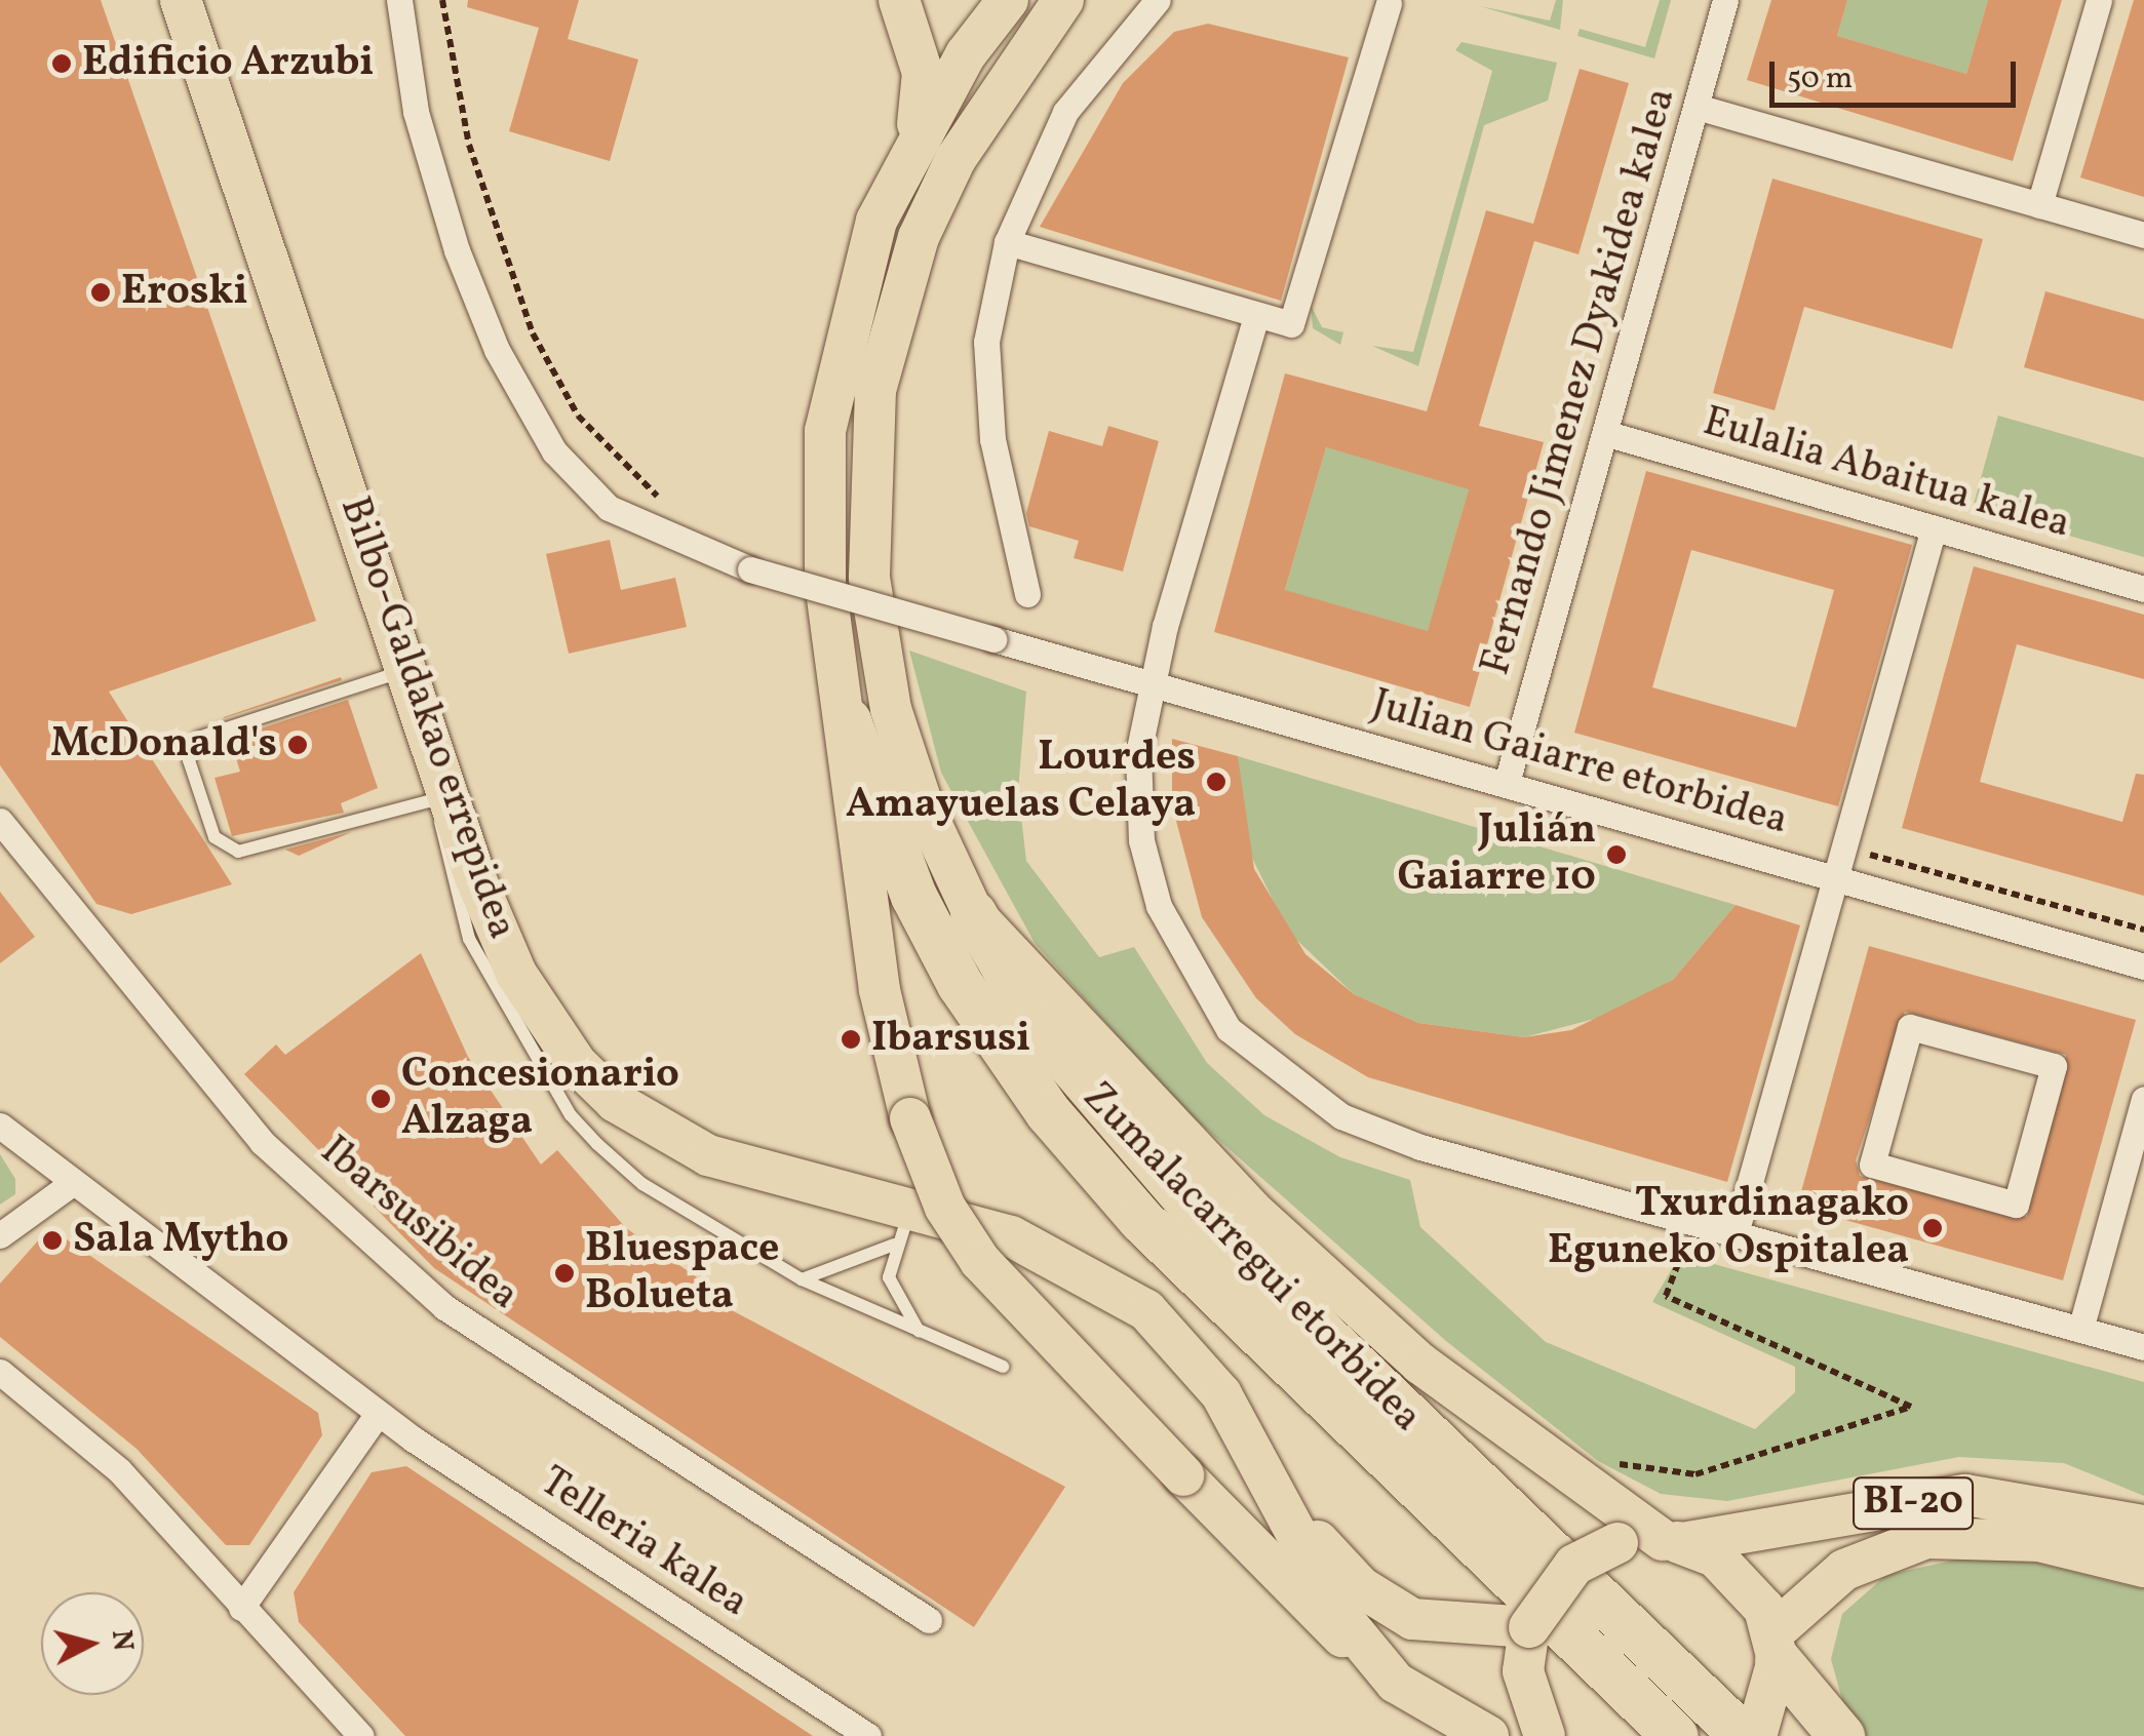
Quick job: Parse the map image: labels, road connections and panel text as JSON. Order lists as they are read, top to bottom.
{
  "streets": {
    "highway": ["Zumalacarregui etorbidea"],
    "main road": ["Bilbo-Galdakao errepidea", "BI-20"],
    "street": [
      "Fernando Jimenez Dyakidea kalea",
      "Eulalia Abaitua kalea",
      "Julian Gaiarre etorbidea",
      "Ibarsusibidea",
      "Telleria kalea"
    ]
  },
  "crossings": [
    ["Fernando Jimenez Dyakidea kalea", "Eulalia Abaitua kalea"],
    ["Fernando Jimenez Dyakidea kalea", "Julian Gaiarre etorbidea"]
  ],
  "places": [
    "Edificio Arzubi",
    "Eroski",
    "McDonald's",
    "Lourdes Amayuelas Celaya",
    "Julián Gaiarre 10",
    "Ibarsusi",
    "Concesionario Alzaga",
    "Txurdinagako Eguneko Ospitalea",
    "Sala Mytho",
    "Bluespace Bolueta"
  ],
  "scale_bar": "50 m",
  "north": "right"
}
